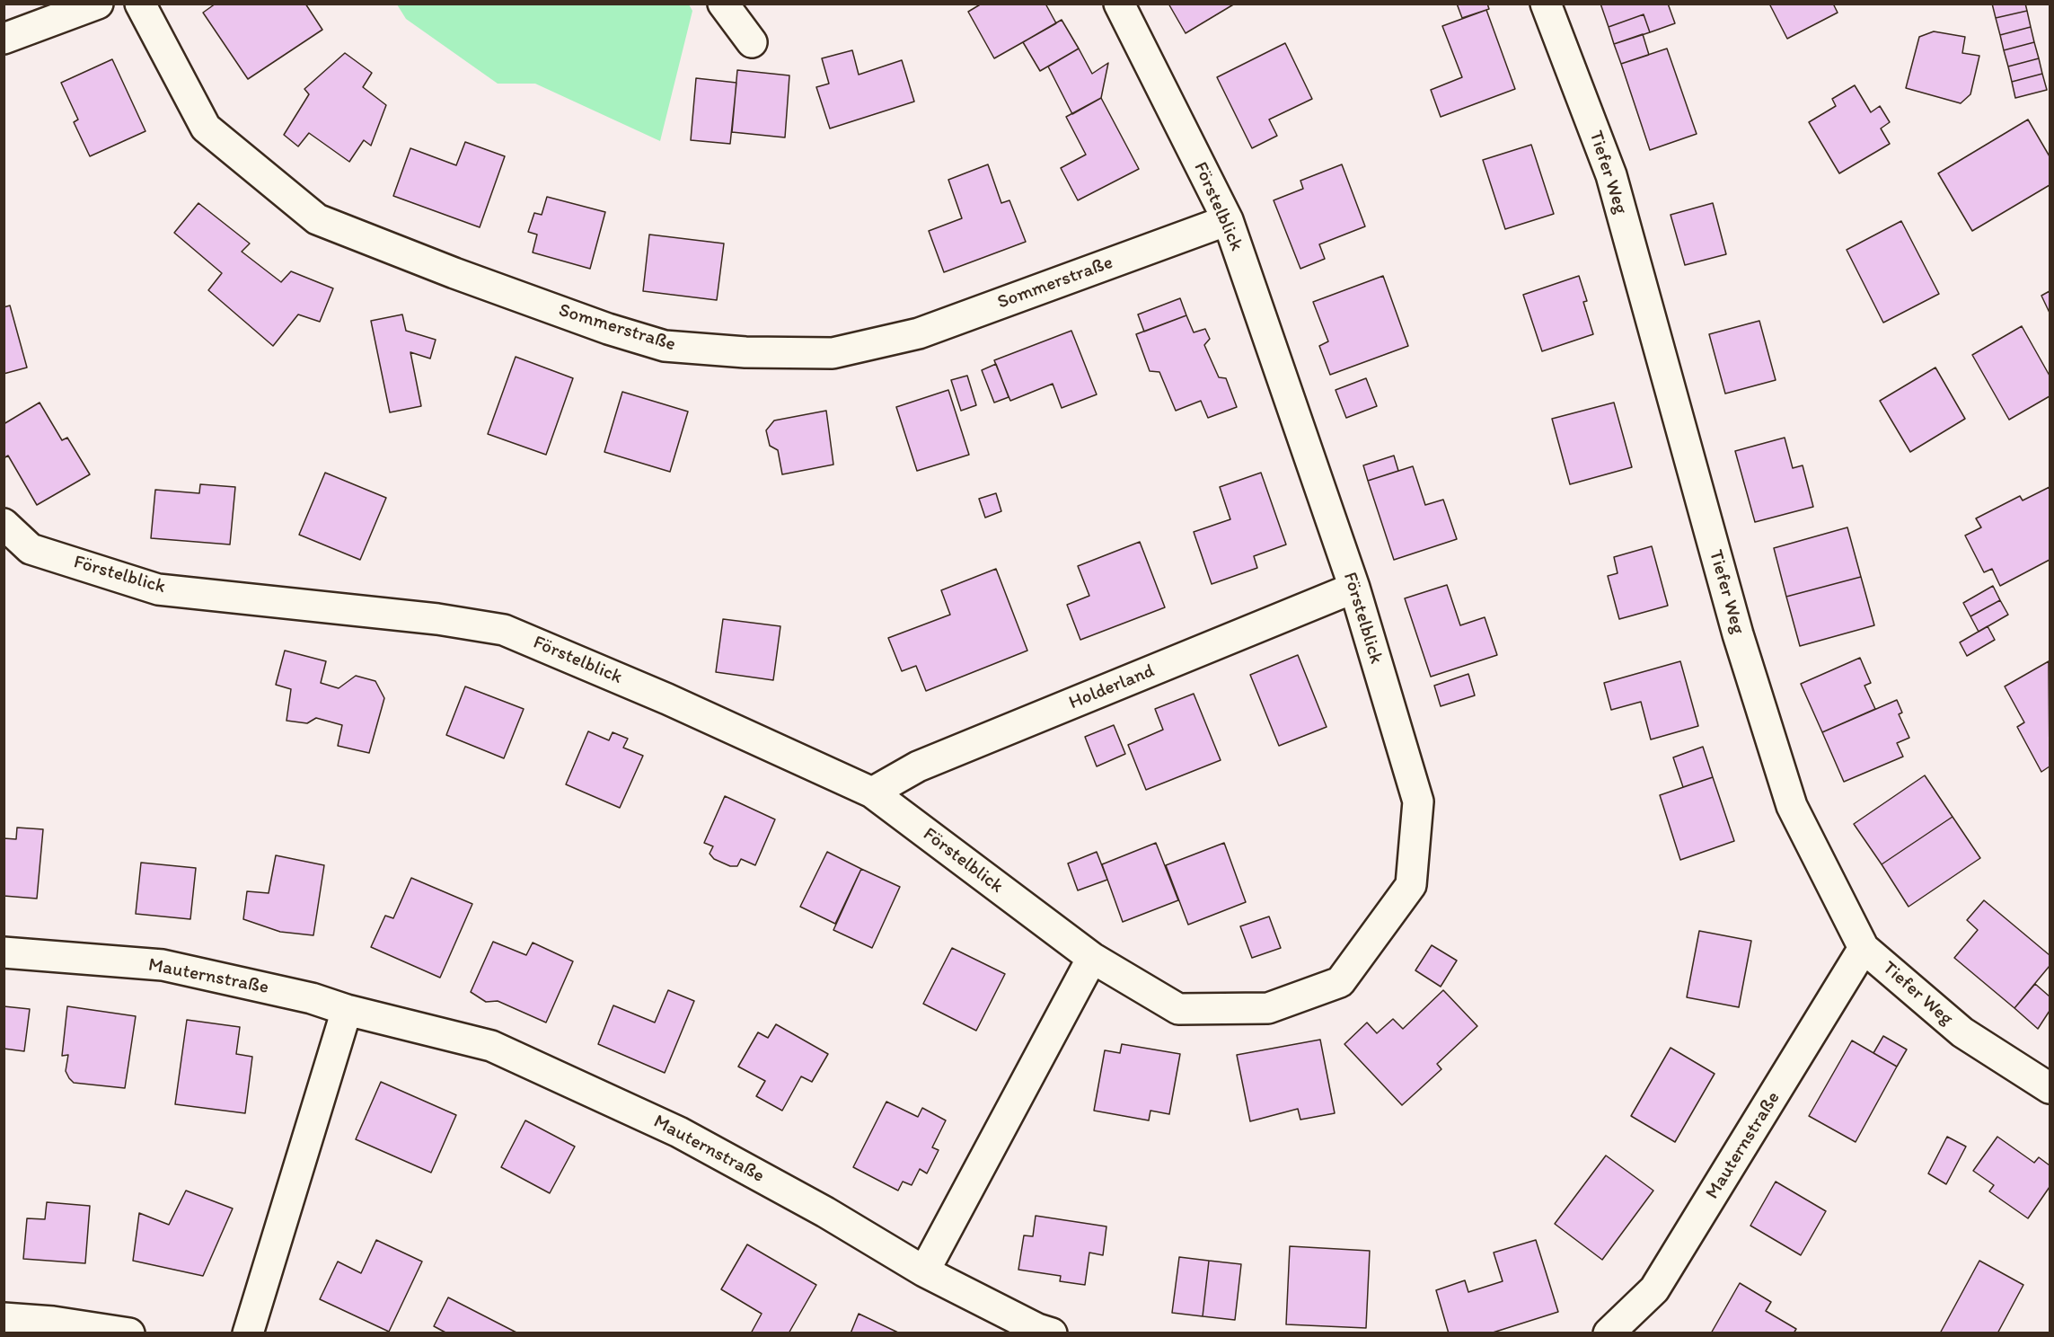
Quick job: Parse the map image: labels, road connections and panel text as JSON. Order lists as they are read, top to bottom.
{
  "streets": {
    "street": [
      "Tiefer Weg",
      "Förstelblick",
      "Sommerstraße",
      "Holderland",
      "Mauternstraße"
    ]
  },
  "crossings": [
    ["Tiefer Weg", "Mauternstraße"],
    ["Förstelblick", "Sommerstraße"],
    ["Förstelblick", "Holderland"]
  ]
}
